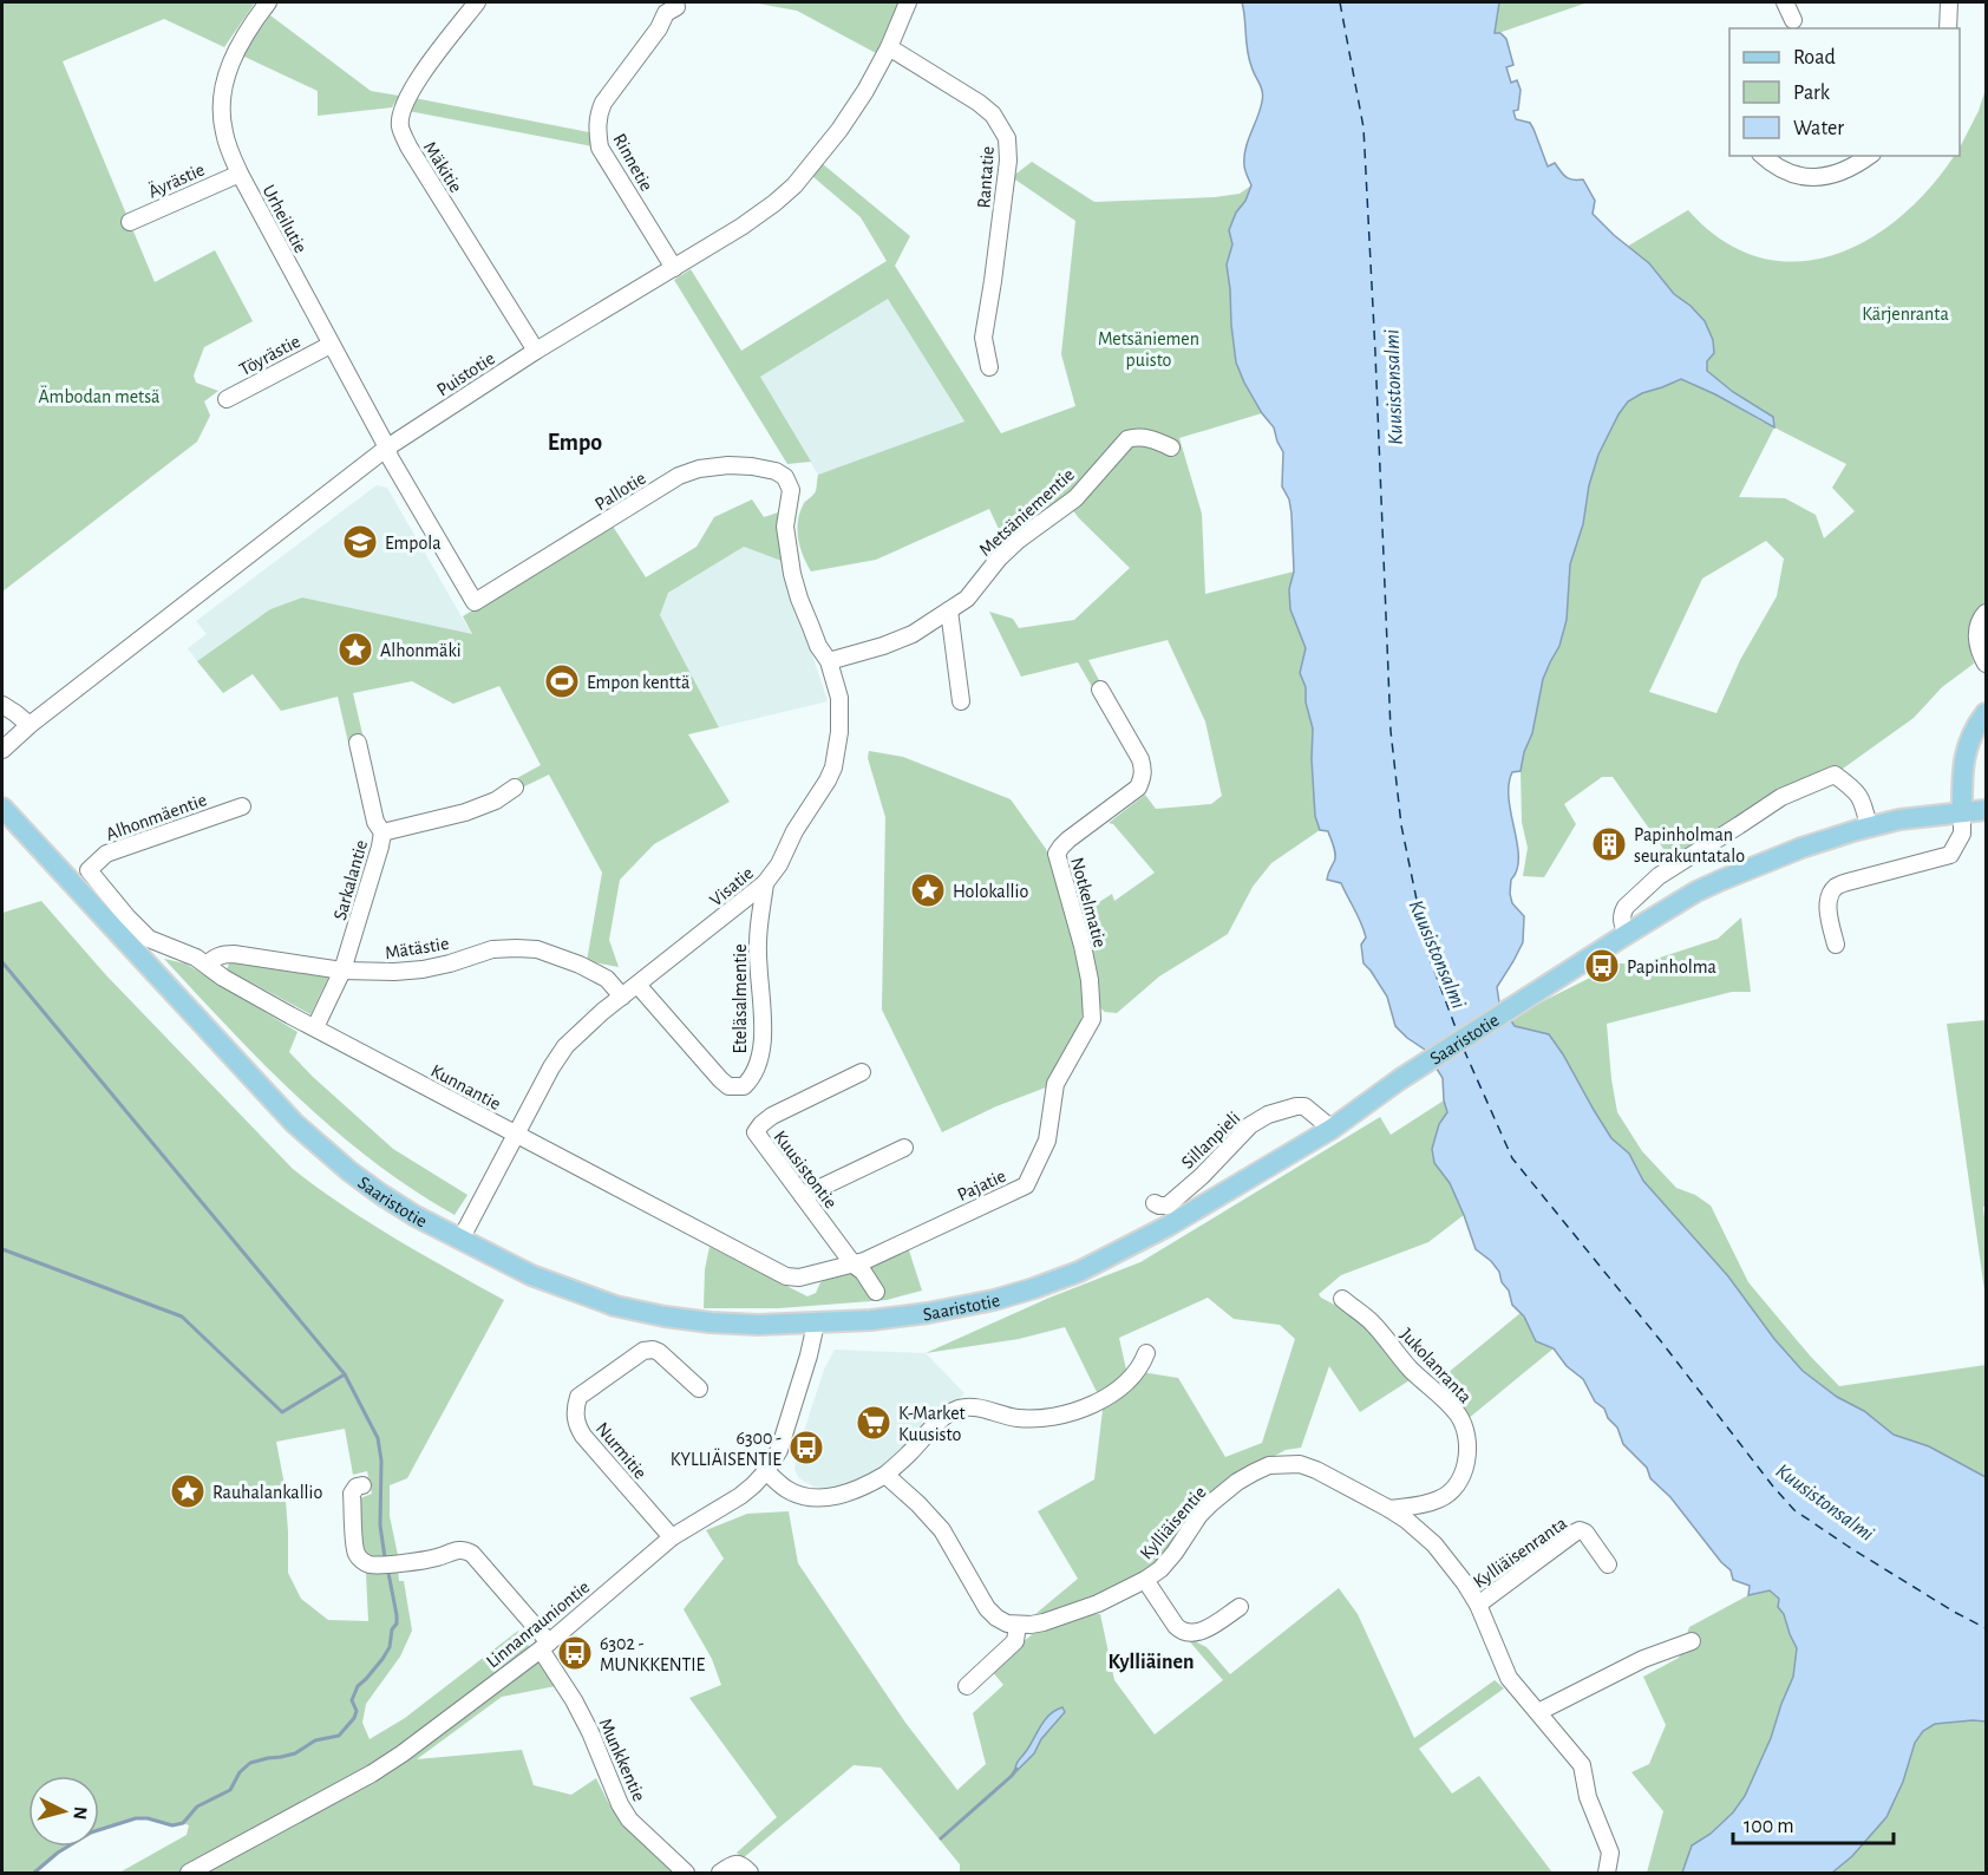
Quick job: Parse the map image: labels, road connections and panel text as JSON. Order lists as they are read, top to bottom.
{
  "streets": {
    "main road": ["Saaristotie"],
    "street": [
      "Rinnetie",
      "Mäkitie",
      "Rantatie",
      "Äyrästie",
      "Urheilutie",
      "Töyrästie",
      "Puistotie",
      "Pallotie",
      "Metsäniementie",
      "Alhonmäentie",
      "Sarkalantie",
      "Visatie",
      "Notkelmatie",
      "Mätästie",
      "Eteläsalmentie",
      "Kunnantie",
      "Sillanpieli",
      "Kuusistontie",
      "Pajatie",
      "Jukolanranta",
      "Nurmitie",
      "Kylliäisentie",
      "Kylliäisenranta",
      "Linnanrauniontie",
      "Munkkentie"
    ]
  },
  "crossings": [
    ["Rinnetie", "Puistotie"],
    ["Mäkitie", "Puistotie"],
    ["Rantatie", "Puistotie"],
    ["Äyrästie", "Urheilutie"],
    ["Urheilutie", "Töyrästie"],
    ["Urheilutie", "Puistotie"],
    ["Urheilutie", "Pallotie"],
    ["Pallotie", "Visatie"],
    ["Metsäniementie", "Visatie"],
    ["Alhonmäentie", "Kunnantie"],
    ["Sarkalantie", "Mätästie"],
    ["Sarkalantie", "Kunnantie"],
    ["Visatie", "Mätästie"],
    ["Visatie", "Eteläsalmentie"],
    ["Visatie", "Saaristotie"],
    ["Visatie", "Kunnantie"],
    ["Notkelmatie", "Pajatie"],
    ["Mätästie", "Kunnantie"],
    ["Saaristotie", "Sillanpieli"],
    ["Saaristotie", "Linnanrauniontie"],
    ["Kunnantie", "Kuusistontie"],
    ["Kunnantie", "Pajatie"],
    ["Kuusistontie", "Pajatie"],
    ["Jukolanranta", "Kylliäisentie"],
    ["Nurmitie", "Linnanrauniontie"],
    ["Kylliäisentie", "Kylliäisenranta"],
    ["Linnanrauniontie", "Munkkentie"]
  ],
  "districts": ["Empo", "Kylliäinen"],
  "water": ["Kuusistonsalmi"],
  "parks": ["Kärjenranta", "Metsäniemen puisto", "Ämbodan metsä"],
  "places": {
    "school or university": ["Empola"],
    "place": ["Alhonmäki", "Holokallio", "Rauhalankallio"],
    "sports": ["Empon kenttä"],
    "building": ["Papinholman seurakuntatalo"],
    "bus stop": ["Papinholma", "6300 - KYLLIÄISENTIE", "6302 - MUNKKENTIE"],
    "supermarket": ["K-Market Kuusisto"]
  },
  "legend": ["Road", "Park", "Water"],
  "scale_bar": "100 m",
  "north": "right"
}
